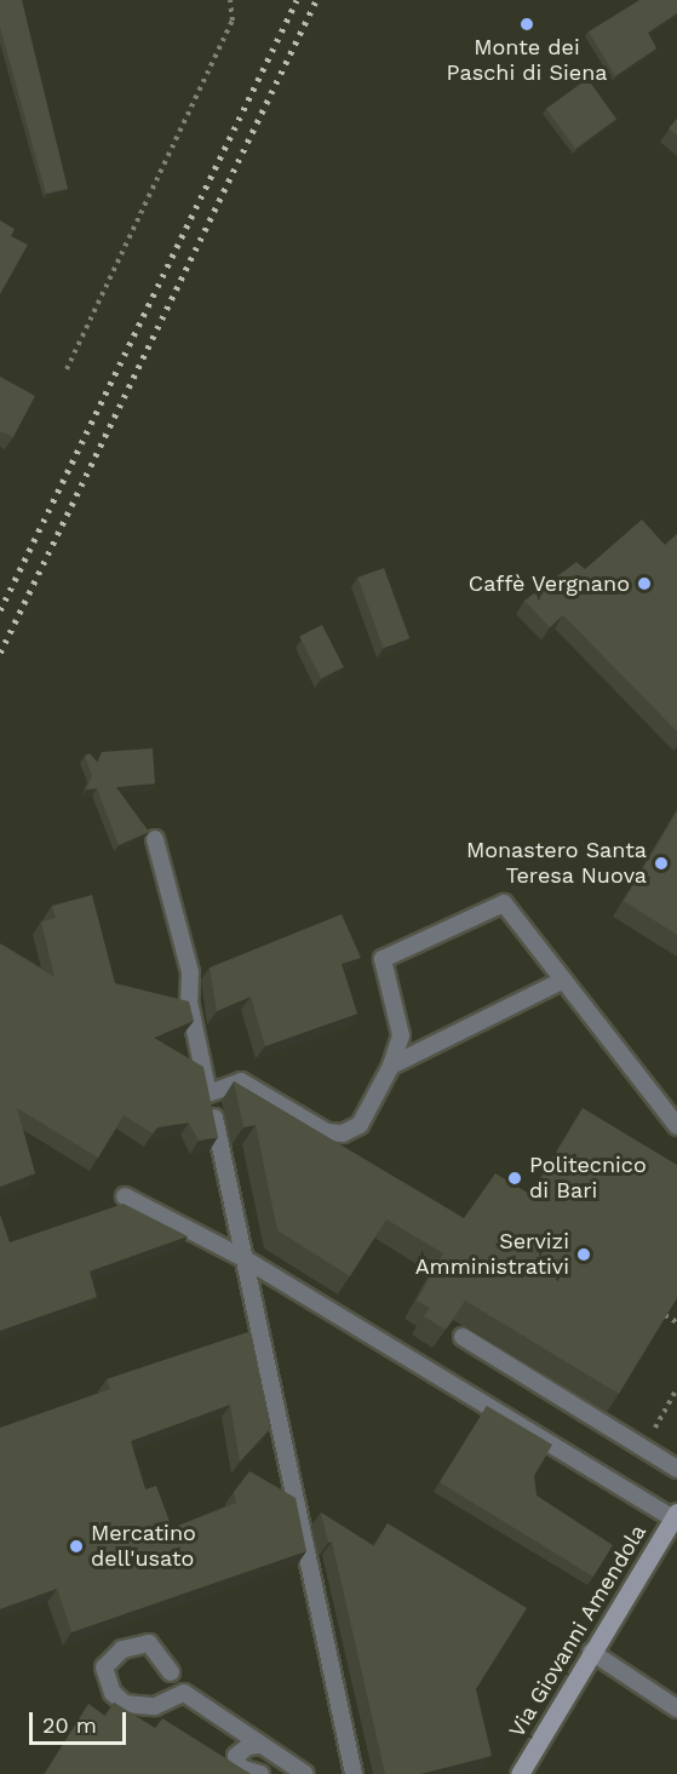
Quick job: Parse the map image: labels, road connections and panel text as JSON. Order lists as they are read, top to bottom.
{
  "streets": {
    "main road": ["Via Giovanni Amendola"]
  },
  "places": [
    "Monte dei Paschi di Siena",
    "Caffè Vergnano",
    "Monastero Santa Teresa Nuova",
    "Politecnico di Bari",
    "Servizi Amministrativi",
    "Mercatino dell'usato"
  ],
  "scale_bar": "20 m"
}
